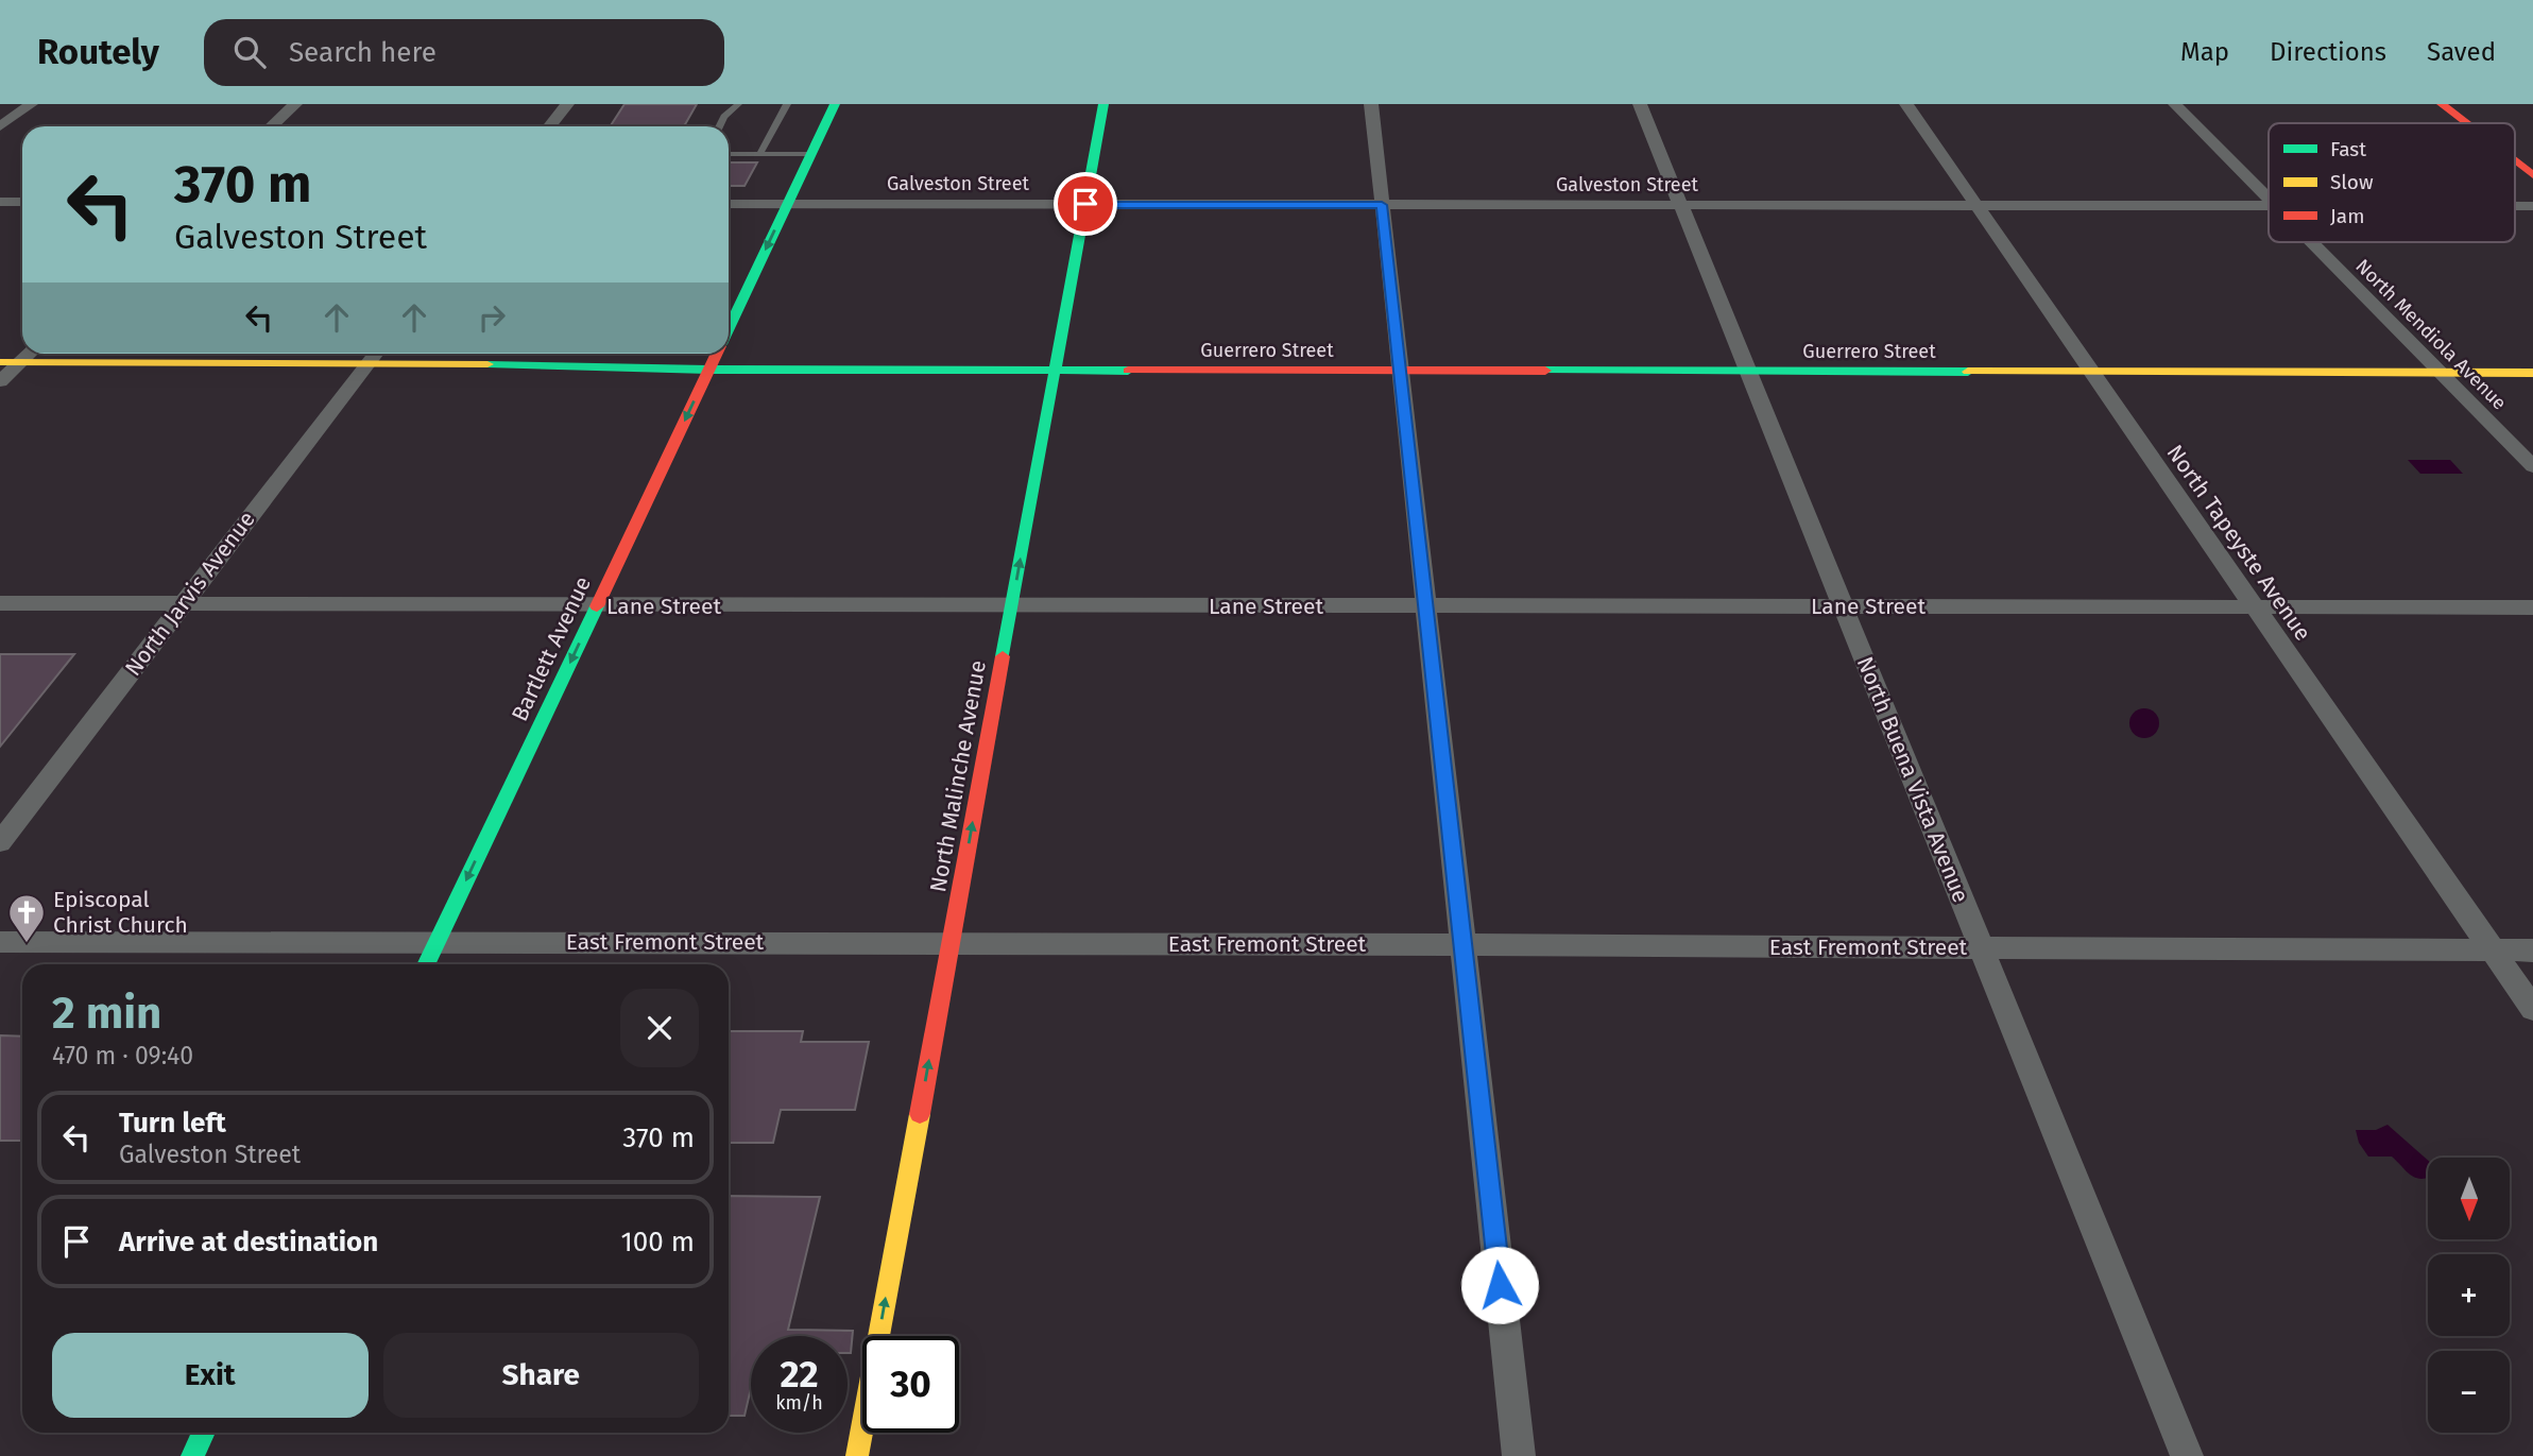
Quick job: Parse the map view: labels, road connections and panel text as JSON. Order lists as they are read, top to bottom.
{
  "streets": {
    "main road": ["Guerrero Street", "Bartlett Avenue", "North Malinche Avenue"],
    "street": [
      "Galveston Street",
      "North Mendiola Avenue",
      "North Tapeyste Avenue",
      "North Jarvis Avenue",
      "Lane Street",
      "North Buena Vista Avenue",
      "East Fremont Street"
    ]
  },
  "crossings": [
    ["Galveston Street", "North Tapeyste Avenue"],
    ["Galveston Street", "Bartlett Avenue"],
    ["Galveston Street", "North Malinche Avenue"],
    ["Galveston Street", "North Buena Vista Avenue"],
    ["North Mendiola Avenue", "Guerrero Street"],
    ["Guerrero Street", "North Tapeyste Avenue"],
    ["Guerrero Street", "North Jarvis Avenue"],
    ["Guerrero Street", "Bartlett Avenue"],
    ["Guerrero Street", "North Malinche Avenue"],
    ["Guerrero Street", "North Buena Vista Avenue"],
    ["North Tapeyste Avenue", "Lane Street"],
    ["North Tapeyste Avenue", "East Fremont Street"],
    ["North Jarvis Avenue", "Lane Street"],
    ["Lane Street", "Bartlett Avenue"],
    ["Lane Street", "North Malinche Avenue"],
    ["Lane Street", "North Buena Vista Avenue"],
    ["Bartlett Avenue", "East Fremont Street"],
    ["North Malinche Avenue", "East Fremont Street"],
    ["North Buena Vista Avenue", "East Fremont Street"]
  ],
  "one_way": ["Bartlett Avenue", "North Malinche Avenue"],
  "places": {
    "church": ["Episcopal Christ Church"]
  },
  "legend": ["Fast", "Slow", "Jam"],
  "north": "bottom",
  "page": {
    "header": "Routely",
    "search": "Search here",
    "nav": ["Map", "Directions", "Saved"],
    "turn": ["370 m", "Galveston Street"],
    "heading": ["2 min", "470 m · 09:40"],
    "list": [
      {
        "name": "Turn left",
        "note": "Galveston Street",
        "value": "370 m"
      },
      {
        "name": "Arrive at destination",
        "value": "100 m"
      }
    ],
    "map_buttons": ["+", "−"],
    "buttons": ["Exit", "Share"],
    "speed": "22 km/h",
    "limit": "30"
  }
}
